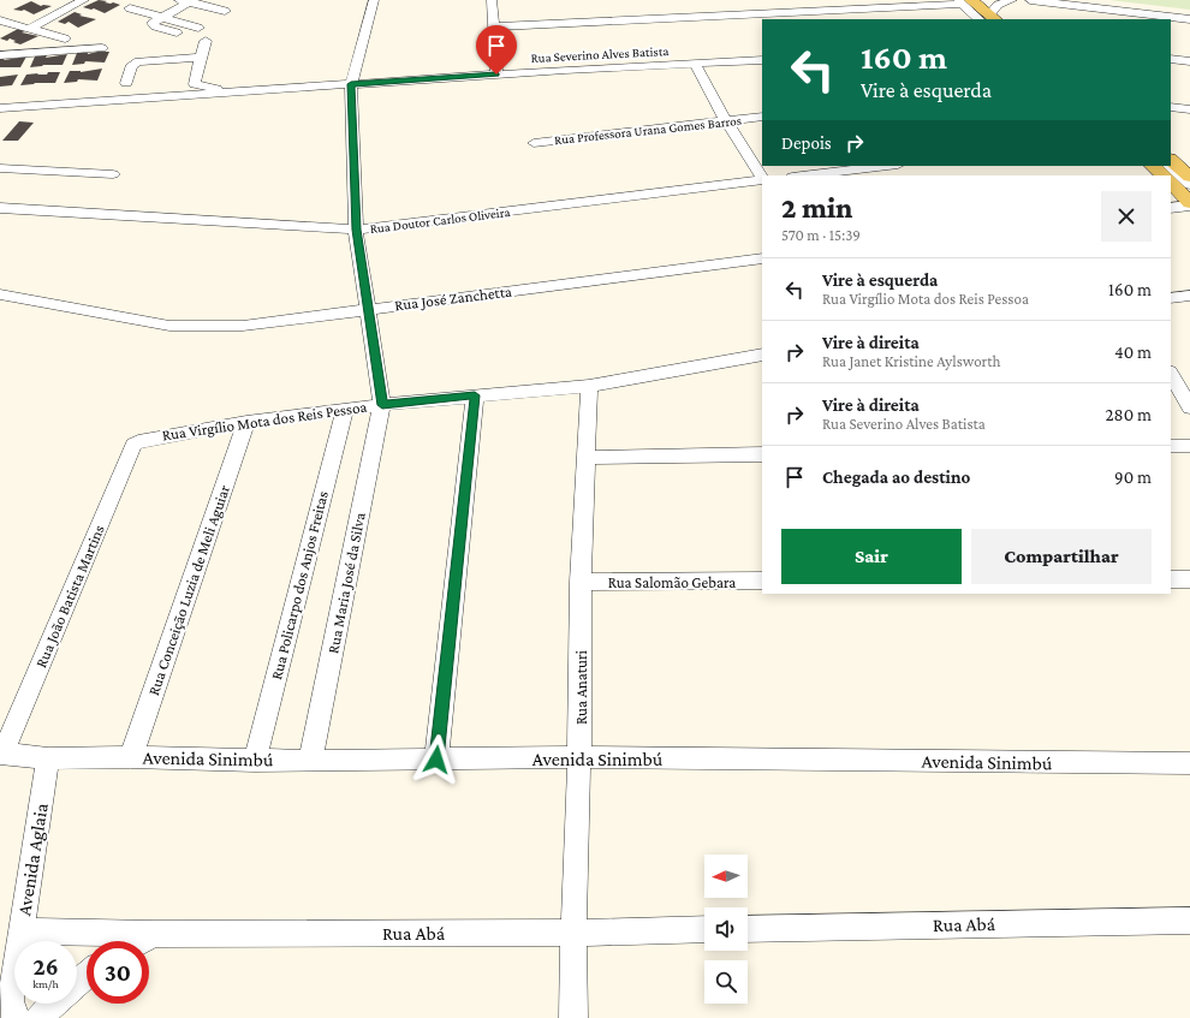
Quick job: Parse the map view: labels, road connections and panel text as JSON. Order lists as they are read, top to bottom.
{
  "streets": {
    "street": [
      "Rua Severino Alves Batista",
      "Rua Professora Urana Gomes Barros",
      "Rua Doutor Carlos Oliveira",
      "Rua José Zanchetta",
      "Rua Virgílio Mota dos Reis Pessoa",
      "Rua Salomão Gebara",
      "Rua Maria José da Silva",
      "Rua Policarpo dos Anjos Freitas",
      "Rua Conceição Luzia de Meli Aguiar",
      "Rua João Batista Martins",
      "Rua Anaturi",
      "Avenida Sinimbú",
      "Avenida Aglaia",
      "Rua Abá"
    ]
  },
  "crossings": [
    ["Rua Severino Alves Batista", "Rua Maria José da Silva"],
    ["Rua Doutor Carlos Oliveira", "Rua Maria José da Silva"],
    ["Rua José Zanchetta", "Rua Maria José da Silva"],
    ["Rua Virgílio Mota dos Reis Pessoa", "Rua Maria José da Silva"],
    ["Rua Virgílio Mota dos Reis Pessoa", "Rua Policarpo dos Anjos Freitas"],
    ["Rua Virgílio Mota dos Reis Pessoa", "Rua Conceição Luzia de Meli Aguiar"],
    ["Rua Virgílio Mota dos Reis Pessoa", "Rua João Batista Martins"],
    ["Rua Virgílio Mota dos Reis Pessoa", "Rua Anaturi"],
    ["Rua Salomão Gebara", "Rua Anaturi"],
    ["Rua Maria José da Silva", "Avenida Sinimbú"],
    ["Rua Policarpo dos Anjos Freitas", "Avenida Sinimbú"],
    ["Rua Conceição Luzia de Meli Aguiar", "Avenida Sinimbú"],
    ["Rua João Batista Martins", "Avenida Sinimbú"],
    ["Rua Anaturi", "Avenida Sinimbú"],
    ["Rua Anaturi", "Rua Abá"],
    ["Avenida Sinimbú", "Avenida Aglaia"]
  ],
  "north": "left",
  "page": {
    "turn": ["160 m", "Vire à esquerda"],
    "then": "Depois",
    "heading": ["2 min", "570 m · 15:39"],
    "list": [
      {
        "name": "Vire à esquerda",
        "note": "Rua Virgílio Mota dos Reis Pessoa",
        "value": "160 m"
      },
      {
        "name": "Vire à direita",
        "note": "Rua Janet Kristine Aylsworth",
        "value": "40 m"
      },
      {
        "name": "Vire à direita",
        "note": "Rua Severino Alves Batista",
        "value": "280 m"
      },
      {
        "name": "Chegada ao destino",
        "value": "90 m"
      }
    ],
    "buttons": ["Sair", "Compartilhar"],
    "speed": "26 km/h",
    "limit": "30"
  }
}
